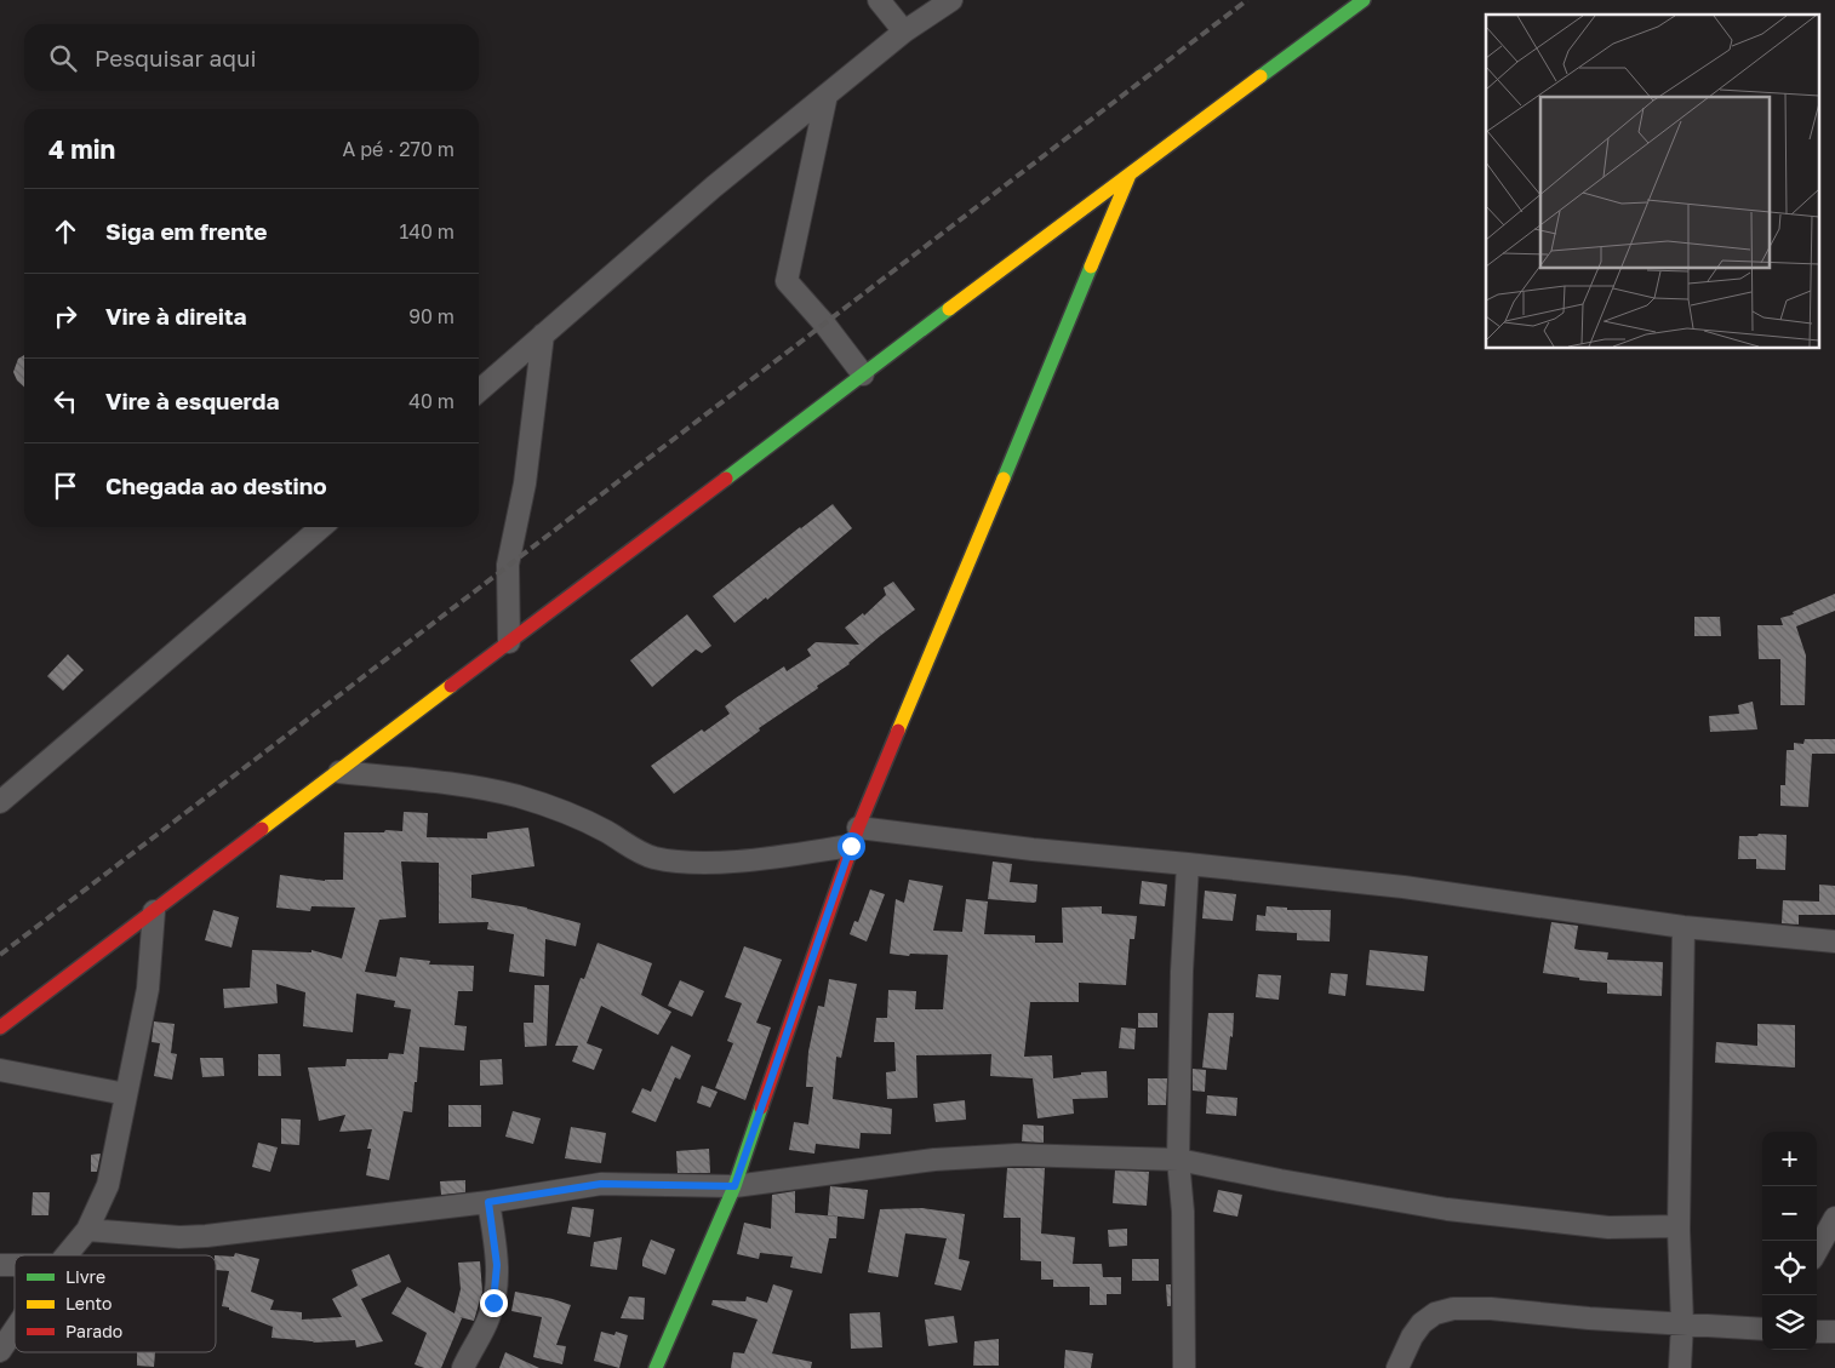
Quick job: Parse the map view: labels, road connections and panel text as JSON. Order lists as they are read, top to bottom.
{
  "legend": ["Livre", "Lento", "Parado"],
  "page": {
    "search": "Pesquisar aqui",
    "heading": ["4 min", "A pé · 270 m"],
    "list": [
      ["Siga em frente", "140 m"],
      ["Vire à direita", "90 m"],
      ["Vire à esquerda", "40 m"],
      "Chegada ao destino"
    ],
    "map_buttons": ["+", "−"]
  }
}
